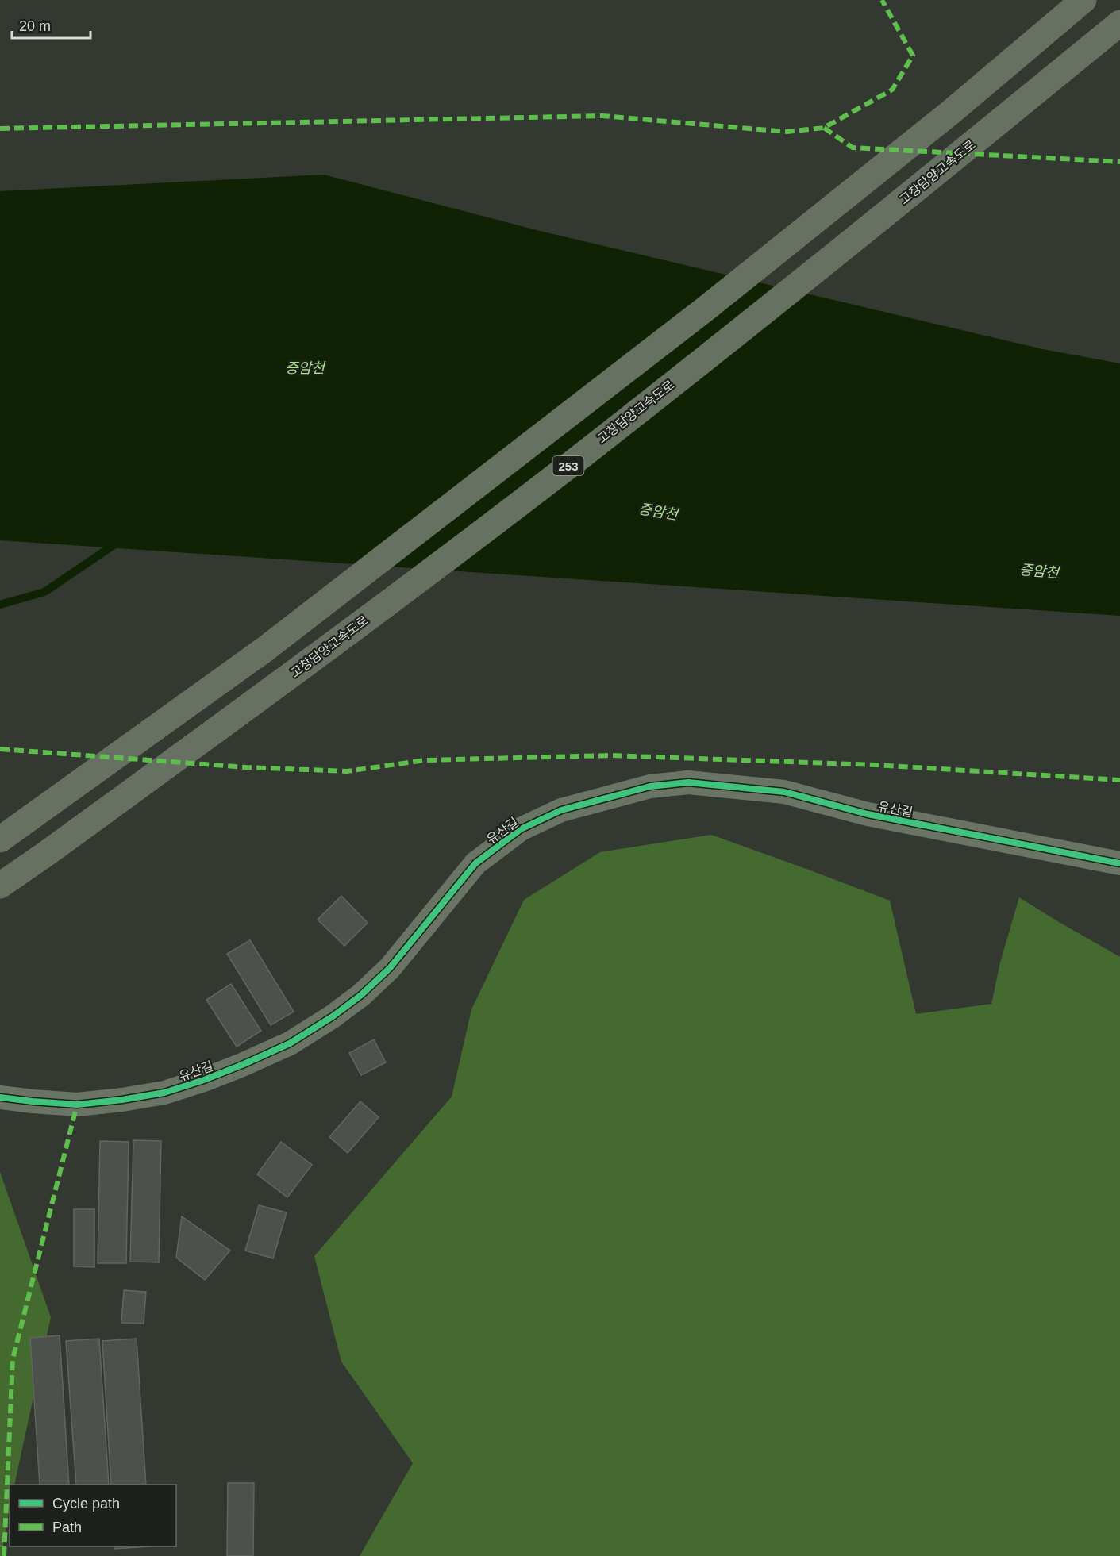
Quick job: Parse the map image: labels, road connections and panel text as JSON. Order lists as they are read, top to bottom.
{
  "streets": {
    "highway": ["고창담양고속도로", "253"],
    "street": ["유산길"]
  },
  "water": ["증암천"],
  "legend": ["Cycle path", "Path"],
  "scale_bar": "20 m"
}
